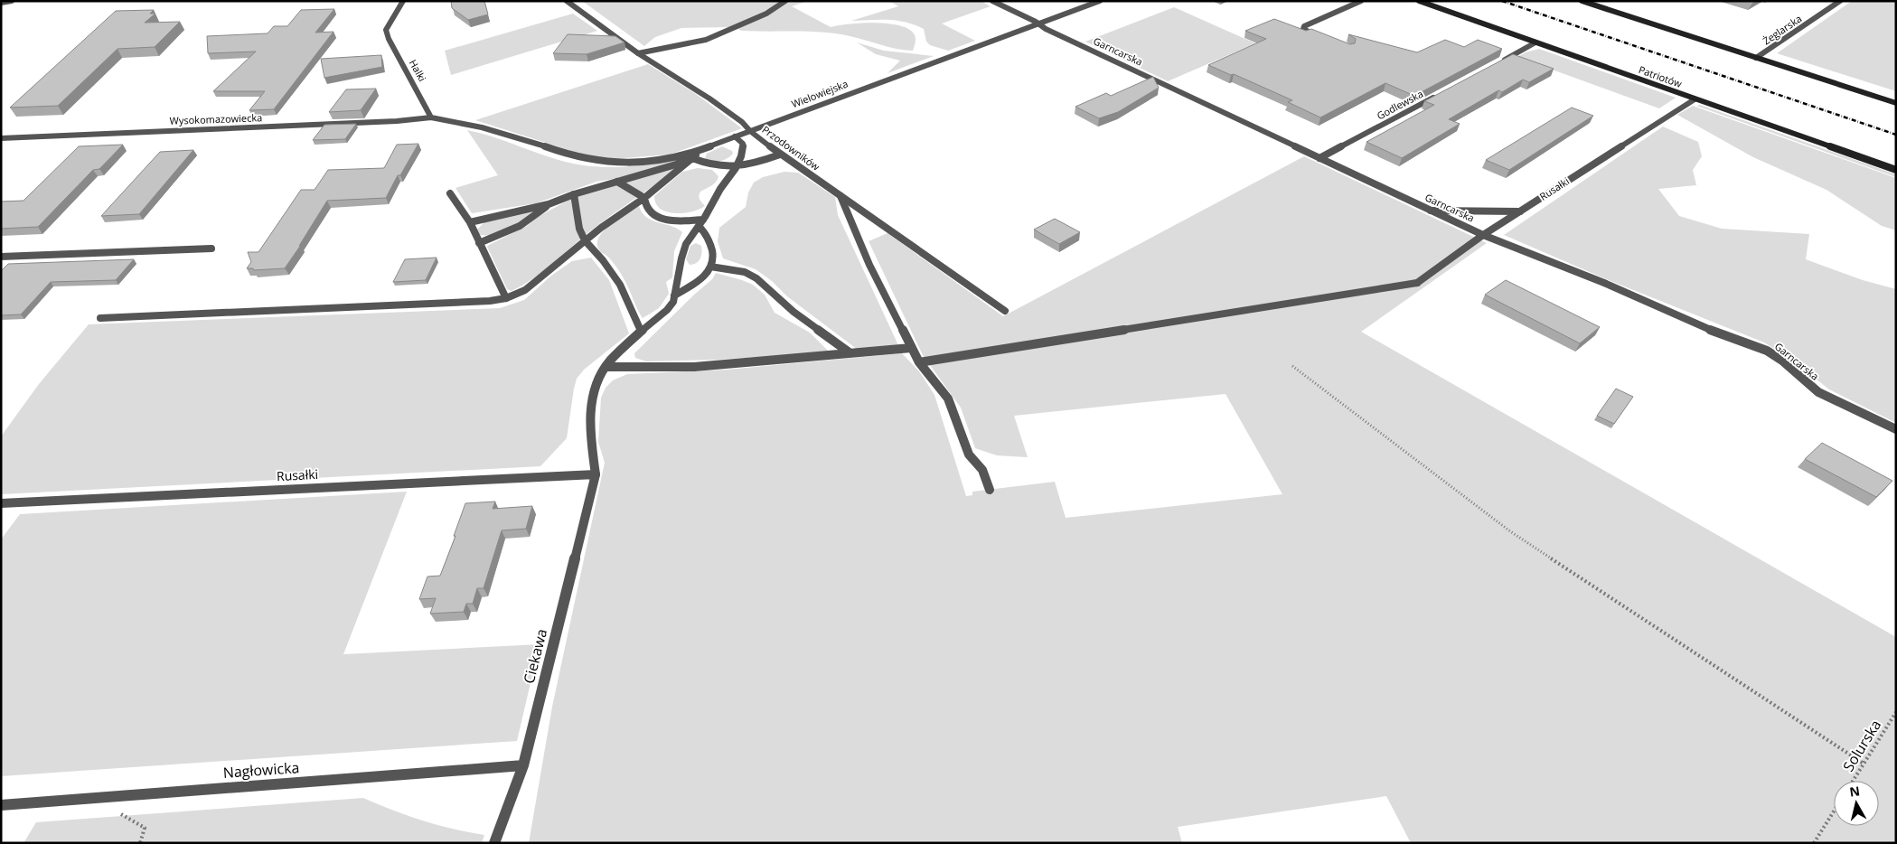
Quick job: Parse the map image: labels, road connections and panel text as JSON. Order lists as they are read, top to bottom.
{
  "streets": {
    "main road": ["Patriotów"],
    "street": [
      "Żeglarska",
      "Garncarska",
      "Halki",
      "Wielowiejska",
      "Godlewska",
      "Wysokomazowiecka",
      "Przodowników",
      "Rusałki",
      "Ciekawa",
      "Nagłowicka"
    ],
    "path": ["Solurska"]
  },
  "crossings": [
    ["Garncarska", "Wielowiejska"],
    ["Garncarska", "Godlewska"],
    ["Garncarska", "Rusałki"],
    ["Halki", "Wysokomazowiecka"],
    ["Patriotów", "Rusałki"],
    ["Wielowiejska", "Przodowników"],
    ["Rusałki", "Ciekawa"],
    ["Ciekawa", "Nagłowicka"]
  ],
  "north": "top"
}
